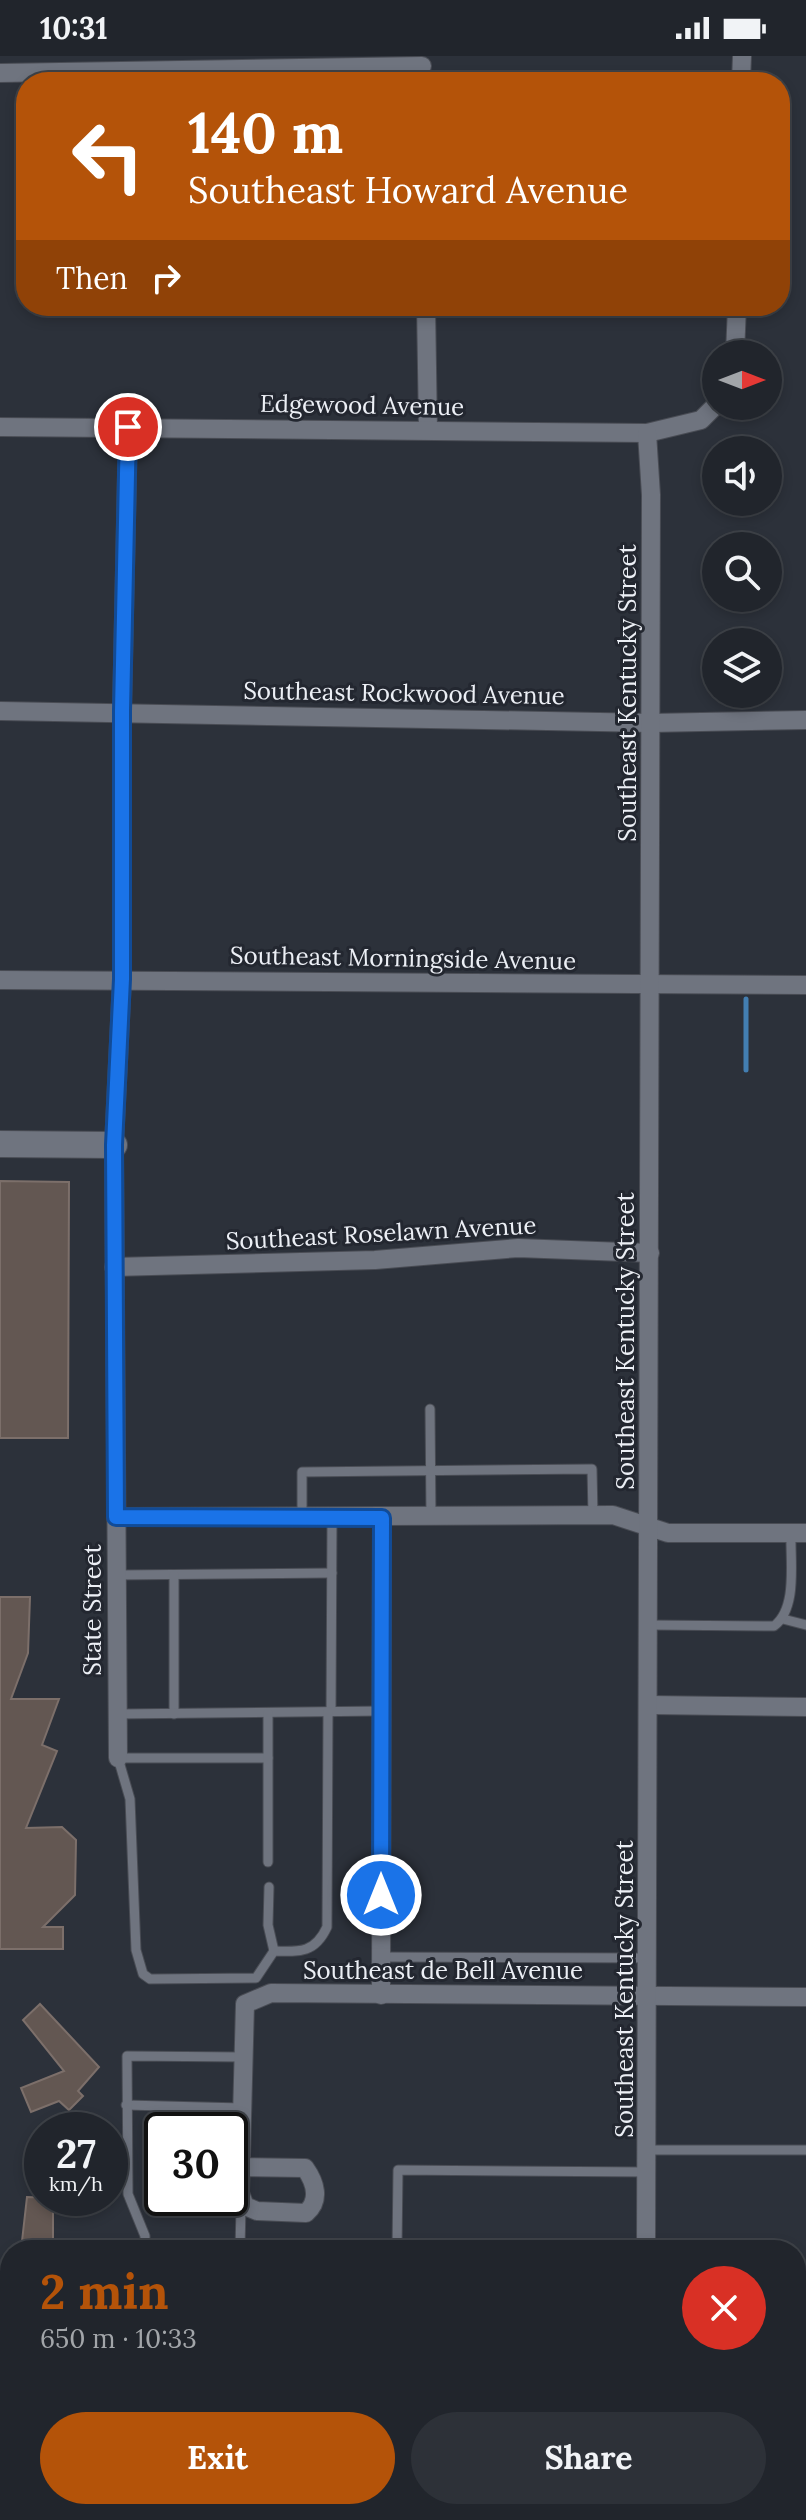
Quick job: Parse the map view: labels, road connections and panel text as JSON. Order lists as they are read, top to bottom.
{
  "streets": {
    "street": [
      "Edgewood Avenue",
      "Southeast Rockwood Avenue",
      "Southeast Kentucky Street",
      "Southeast Morningside Avenue",
      "Southeast Roselawn Avenue",
      "State Street",
      "Southeast de Bell Avenue"
    ]
  },
  "crossings": [
    ["Edgewood Avenue", "Southeast Kentucky Street"],
    ["Edgewood Avenue", "State Street"],
    ["Southeast Rockwood Avenue", "Southeast Kentucky Street"],
    ["Southeast Rockwood Avenue", "State Street"],
    ["Southeast Kentucky Street", "Southeast Morningside Avenue"],
    ["Southeast Kentucky Street", "Southeast Roselawn Avenue"],
    ["Southeast Kentucky Street", "Southeast de Bell Avenue"],
    ["Southeast Morningside Avenue", "State Street"],
    ["Southeast Roselawn Avenue", "State Street"]
  ],
  "north": "right",
  "page": {
    "status": "10:31",
    "turn": ["140 m", "Southeast Howard Avenue"],
    "then": "Then",
    "speed": "27 km/h",
    "limit": "30",
    "heading": ["2 min", "650 m · 10:33"],
    "buttons": ["Exit", "Share"]
  }
}
